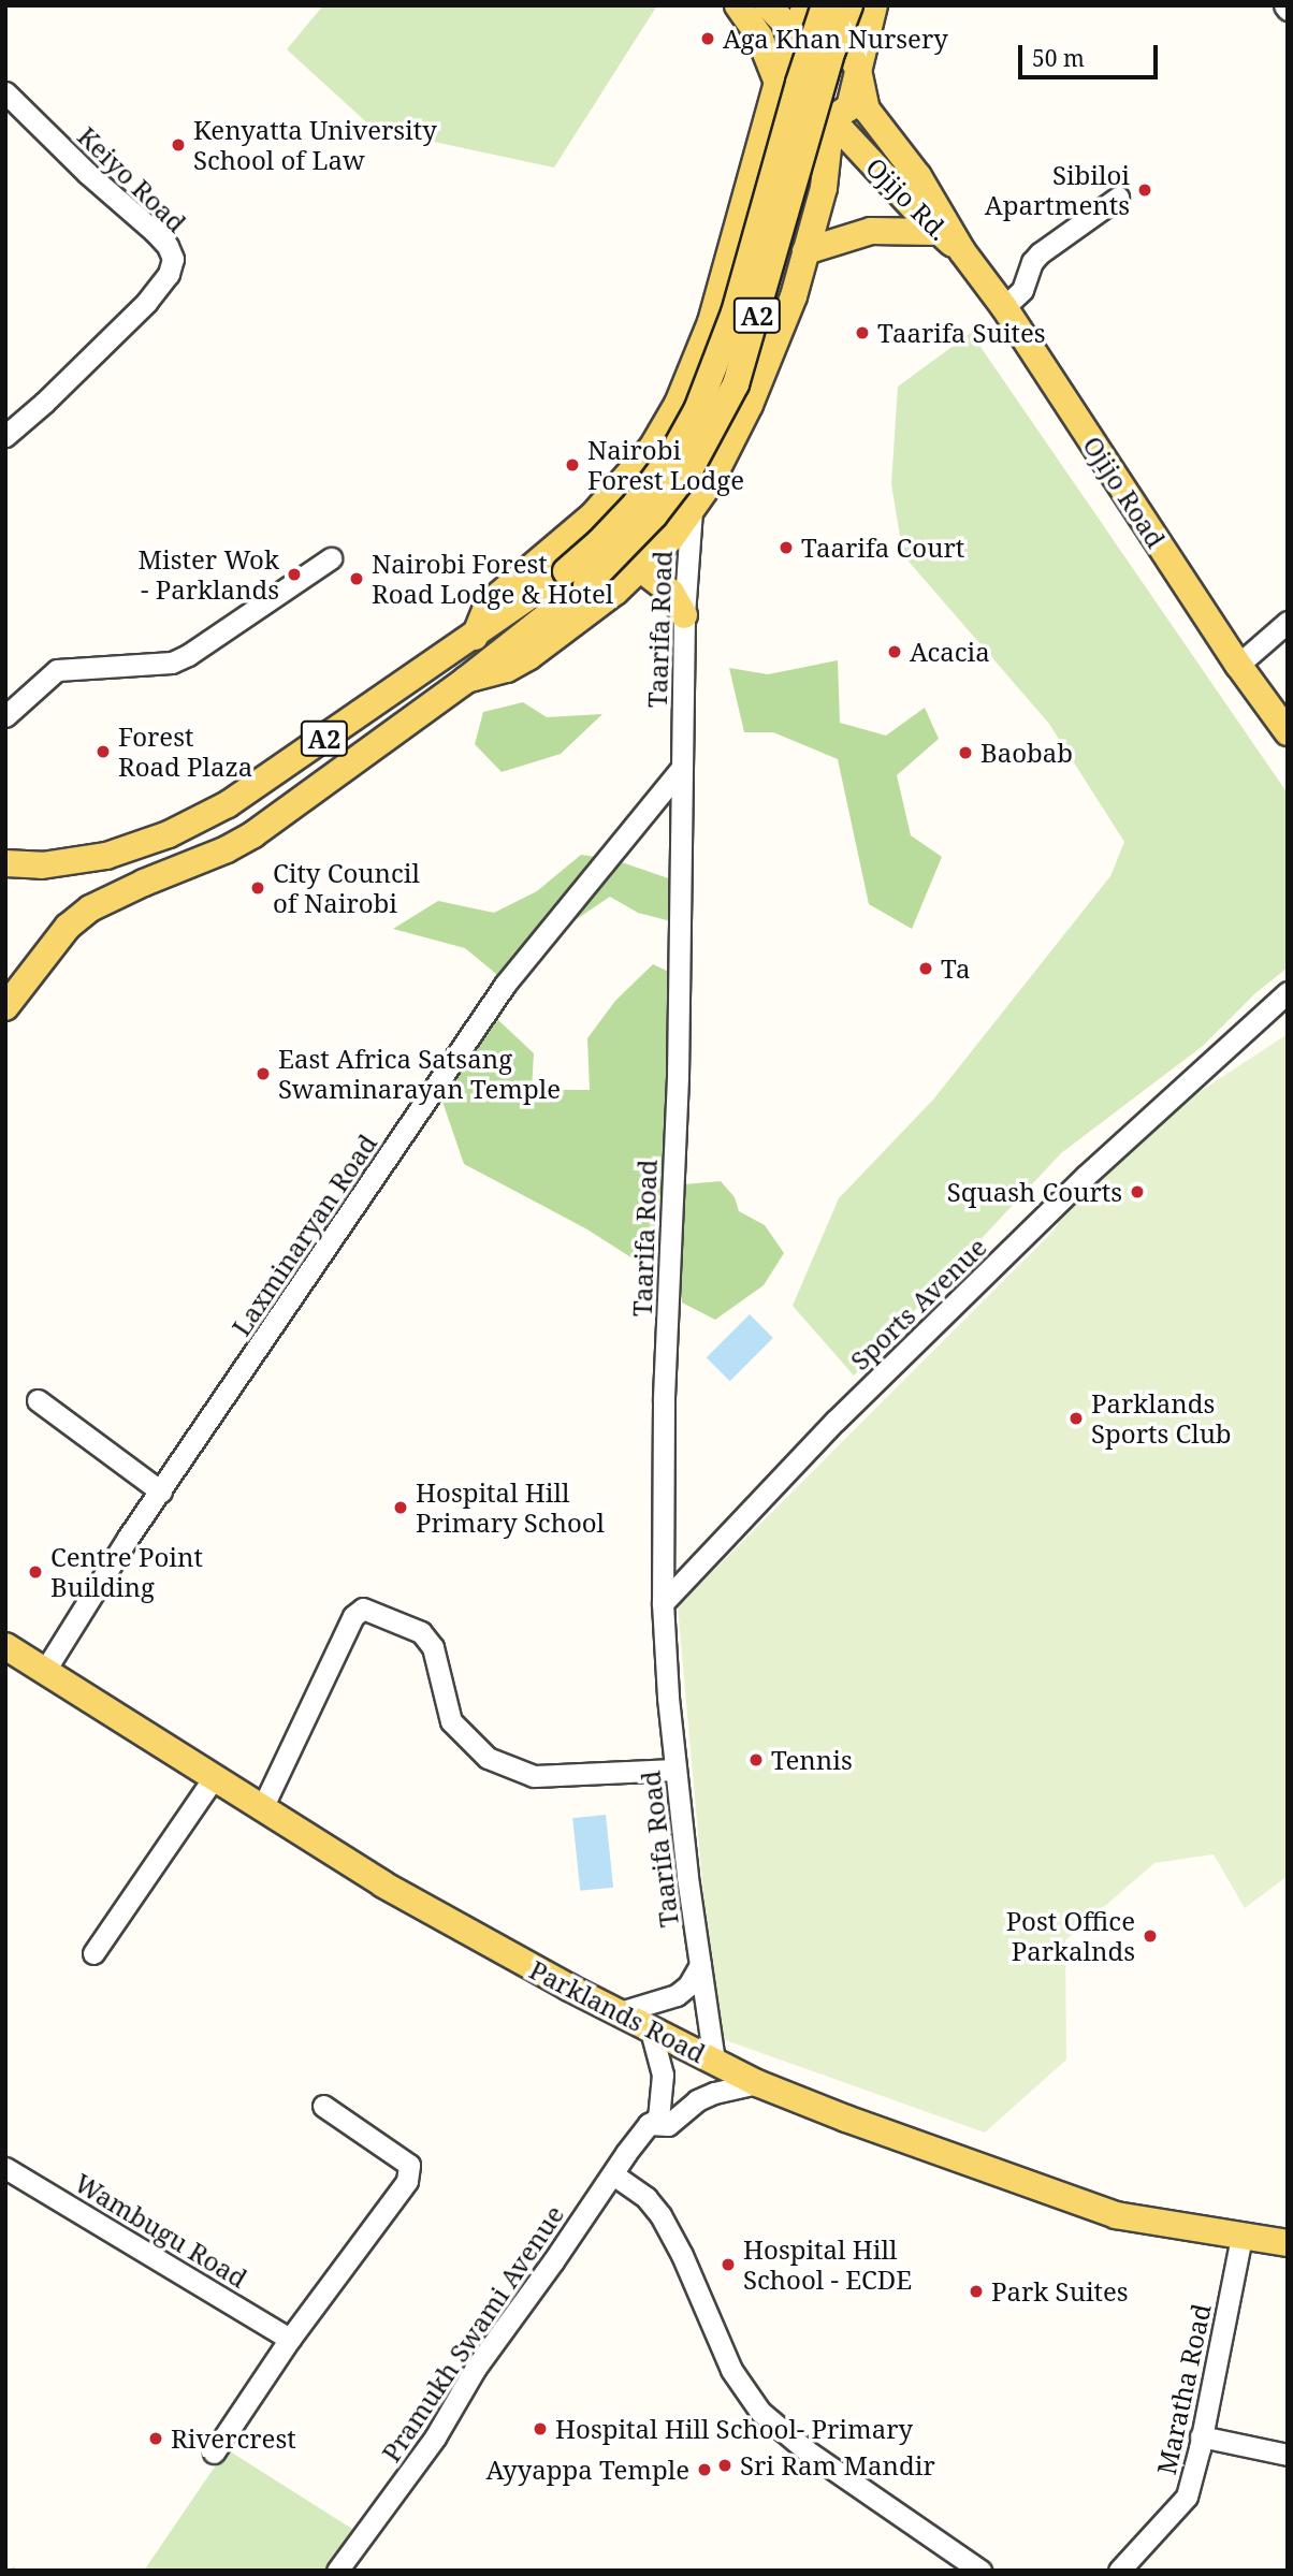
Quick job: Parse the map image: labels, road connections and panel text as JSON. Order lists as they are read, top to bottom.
{
  "streets": {
    "main road": [
      "Ojijo Rd.",
      "A2",
      "Ojijo Road",
      "Parklands Road"
    ],
    "street": [
      "Keiyo Road",
      "Taarifa Road",
      "Laxminaryan Road",
      "Sports Avenue",
      "Wambugu Road",
      "Pramukh Swami Avenue",
      "Maratha Road"
    ]
  },
  "crossings": [
    ["Ojijo Rd.", "Ojijo Road"],
    ["Taarifa Road", "Laxminaryan Road"],
    ["Taarifa Road", "Sports Avenue"],
    ["Taarifa Road", "Parklands Road"],
    ["Laxminaryan Road", "Parklands Road"],
    ["Parklands Road", "Pramukh Swami Avenue"],
    ["Parklands Road", "Maratha Road"]
  ],
  "places": [
    "Aga Khan Nursery",
    "Kenyatta University School of Law",
    "Sibiloi Apartments",
    "Taarifa Suites",
    "Nairobi Forest Lodge",
    "Taarifa Court",
    "Mister Wok - Parklands",
    "Nairobi Forest Road Lodge & Hotel",
    "Acacia",
    "Forest Road Plaza",
    "Baobab",
    "City Council of Nairobi",
    "Ta",
    "East Africa Satsang Swaminarayan Temple",
    "Squash Courts",
    "Parklands Sports Club",
    "Hospital Hill Primary School",
    "Centre Point Building",
    "Tennis",
    "Post Office Parkalnds",
    "Hospital Hill School - ECDE",
    "Park Suites",
    "Hospital Hill School- Primary",
    "Rivercrest",
    "Sri Ram Mandir",
    "Ayyappa Temple"
  ],
  "scale_bar": "50 m"
}
